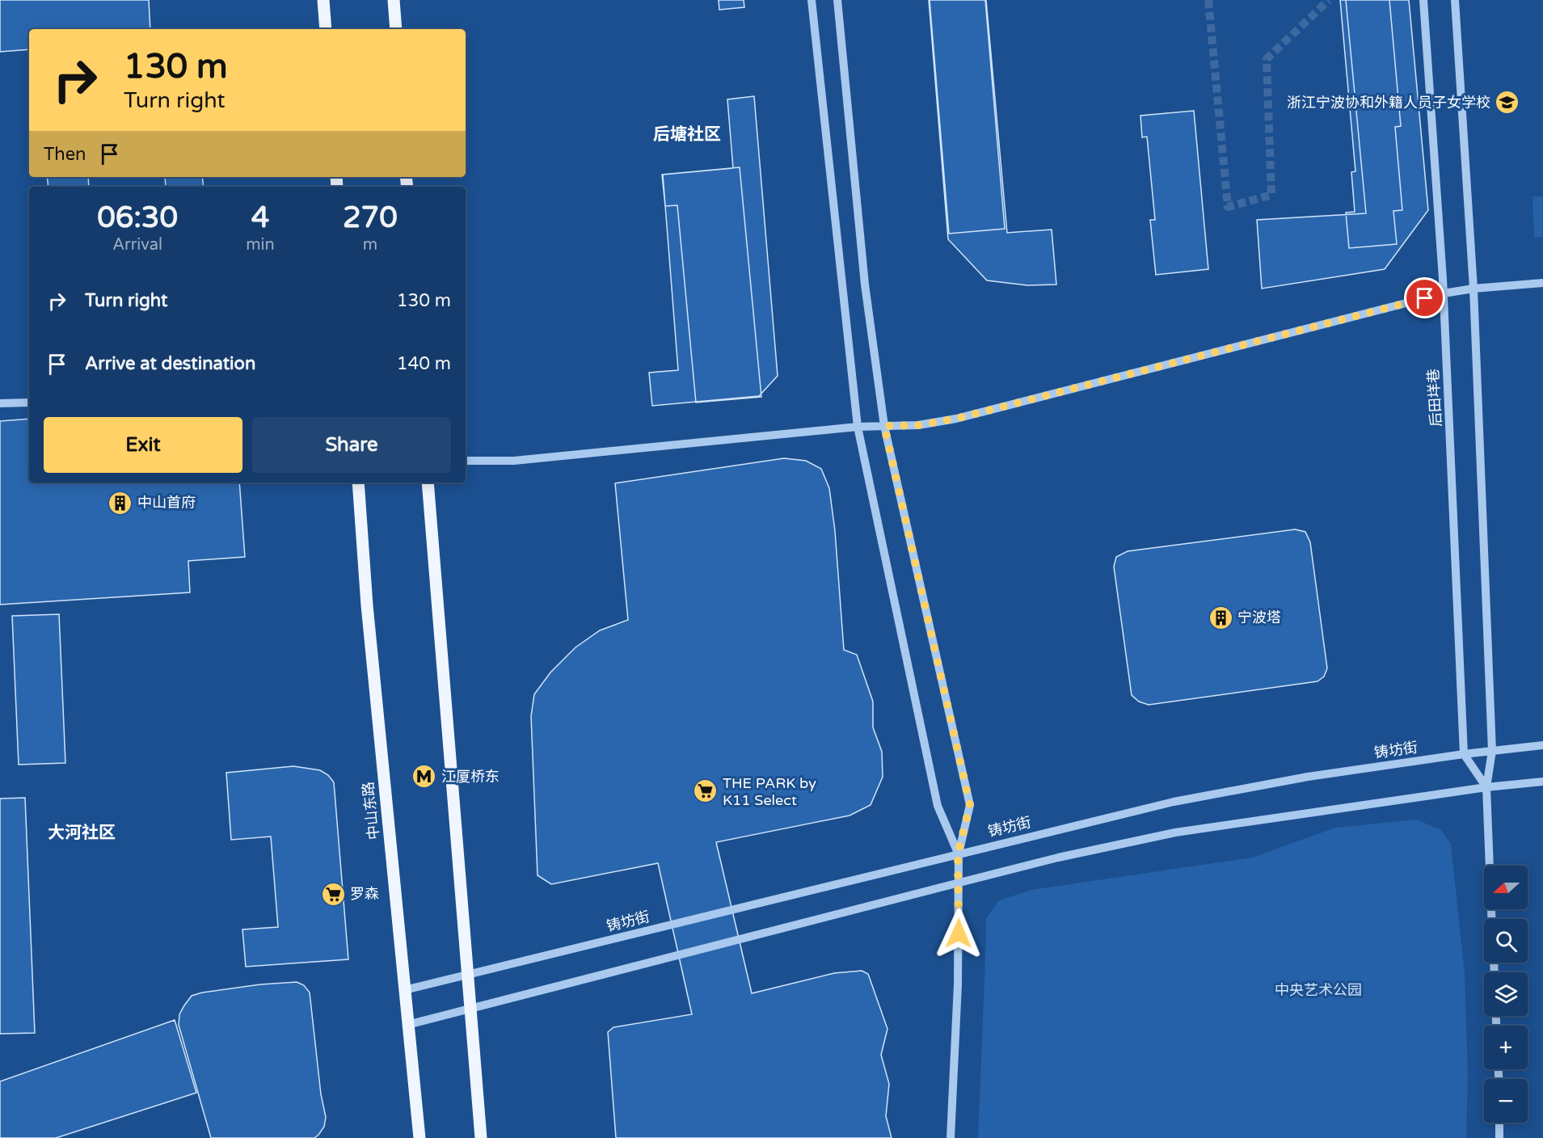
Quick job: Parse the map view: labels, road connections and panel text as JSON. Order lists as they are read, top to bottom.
{
  "streets": {
    "main road": ["中山东路"],
    "street": ["后田垟巷", "铸坊街"]
  },
  "crossings": [
    ["后田垟巷", "铸坊街"],
    ["铸坊街", "中山东路"]
  ],
  "districts": ["后塘社区", "大河社区"],
  "parks": ["中央艺术公园"],
  "places": {
    "school or university": ["浙江宁波协和外籍人员子女学校"],
    "building": ["中山首府", "宁波塔"],
    "metro station": ["江厦桥东"],
    "supermarket": ["THE PARK by K11 Select", "罗森"]
  },
  "north": "left",
  "page": {
    "turn": ["130 m", "Turn right"],
    "then": "Then",
    "eta": [
      "06:30",
      "Arrival",
      "4",
      "min",
      "270",
      "m"
    ],
    "list": [
      {
        "name": "Turn right",
        "value": "130 m"
      },
      {
        "name": "Arrive at destination",
        "value": "140 m"
      }
    ],
    "buttons": ["Exit", "Share"],
    "map_buttons": ["+", "−"]
  }
}
